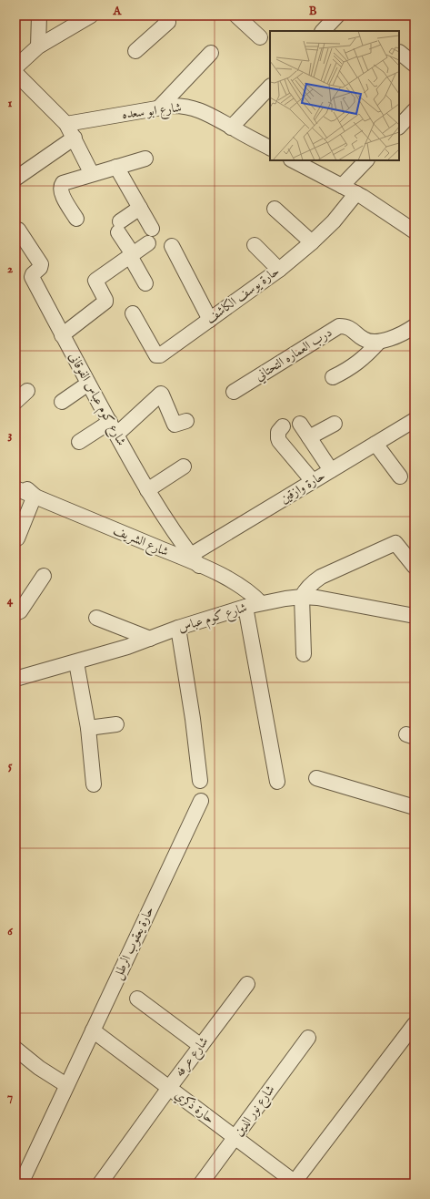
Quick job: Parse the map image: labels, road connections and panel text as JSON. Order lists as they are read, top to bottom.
{
  "streets": {
    "street": [
      "شارع ابو سعده",
      "حارة يوسف الكاشف",
      "درب العماره التحتاني",
      "شارع كوم عباس الفوقانى",
      "حارة وازقين",
      "شارع الشريف",
      "شارع كوم عباس",
      "حارة يعقوب الرطل",
      "شارع عرفه",
      "حارة ذكري",
      "شارع نور الدين"
    ]
  },
  "crossings": [
    ["شارع كوم عباس الفوقانى", "حارة وازقين"],
    ["شارع كوم عباس الفوقانى", "شارع الشريف"],
    ["حارة وازقين", "شارع الشريف"],
    ["شارع الشريف", "شارع كوم عباس"],
    ["حارة يعقوب الرطل", "حارة ذكري"],
    ["شارع عرفه", "حارة ذكري"],
    ["حارة ذكري", "شارع نور الدين"]
  ],
  "grid": {
    "columns": ["A", "B"],
    "rows": [
      "1",
      "2",
      "3",
      "4",
      "5",
      "6",
      "7"
    ]
  }
}
